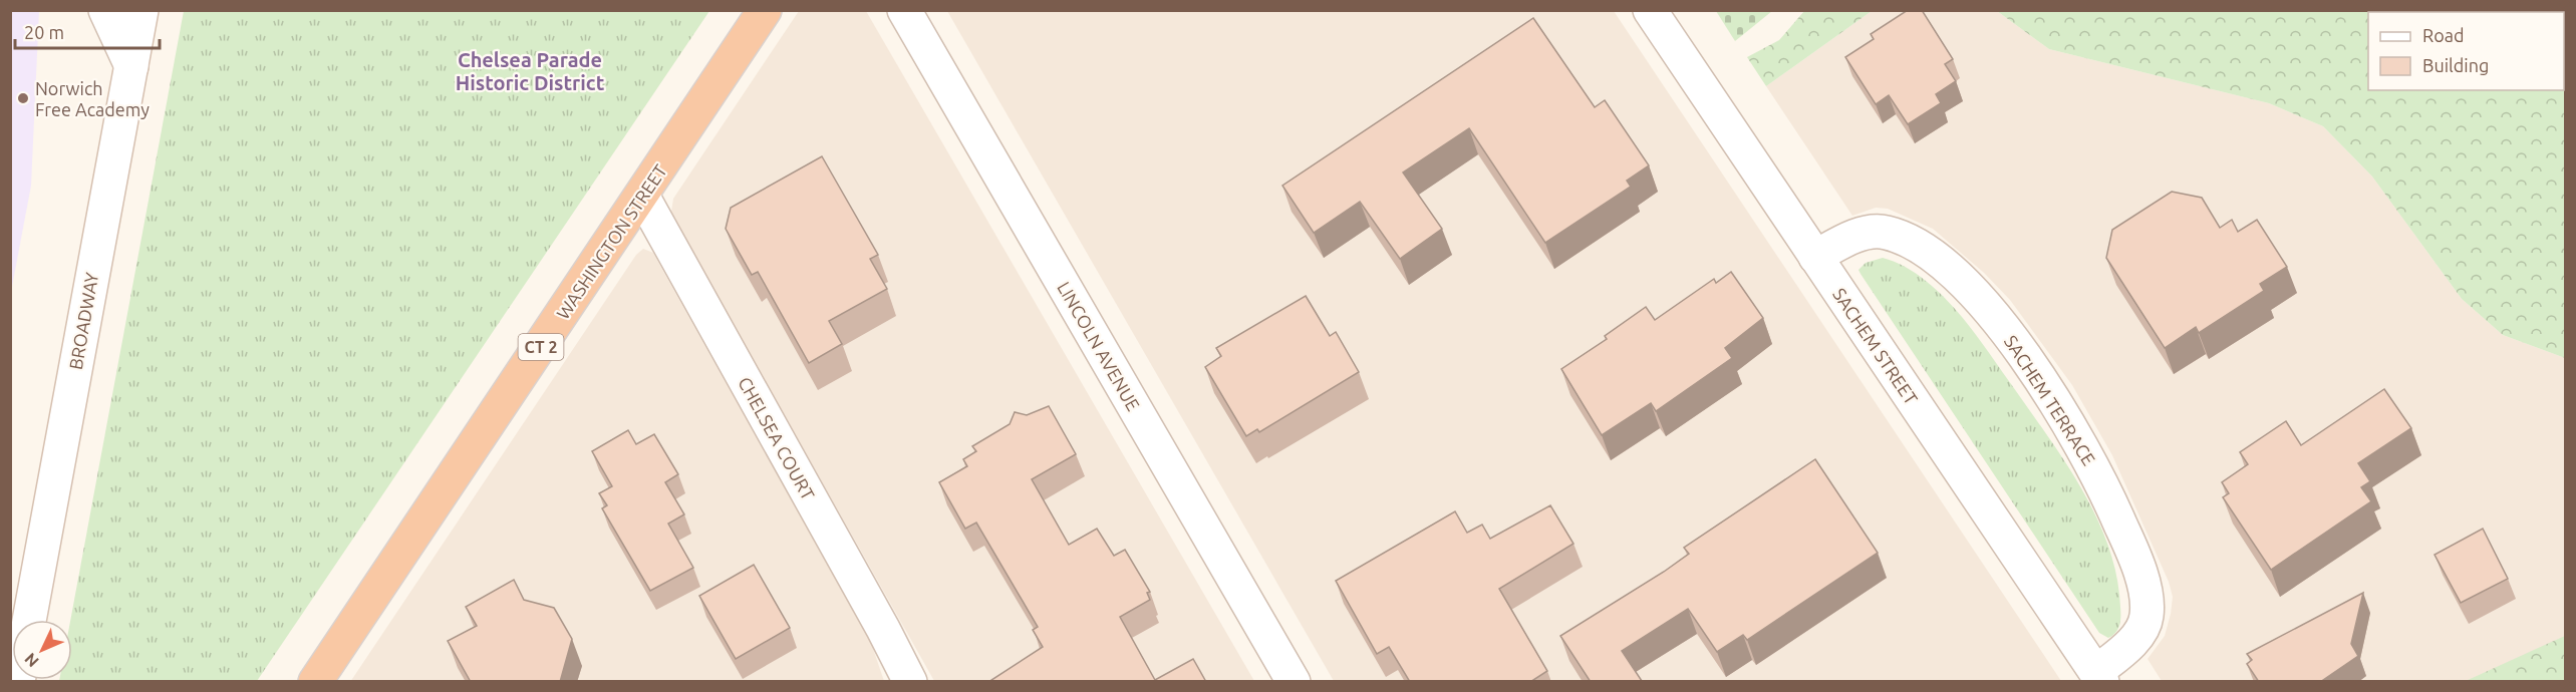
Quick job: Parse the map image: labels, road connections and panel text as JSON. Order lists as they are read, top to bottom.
{
  "streets": {
    "highway": ["WASHINGTON STREET", "CT 2"],
    "street": [
      "BROADWAY",
      "LINCOLN AVENUE",
      "SACHEM STREET",
      "SACHEM TERRACE",
      "CHELSEA COURT"
    ]
  },
  "crossings": [
    ["WASHINGTON STREET", "CHELSEA COURT"],
    ["SACHEM STREET", "SACHEM TERRACE"]
  ],
  "districts": ["Chelsea Parade Historic District"],
  "places": ["Norwich Free Academy"],
  "legend": ["Road", "Building"],
  "scale_bar": "20 m",
  "north": "bottom left"
}
